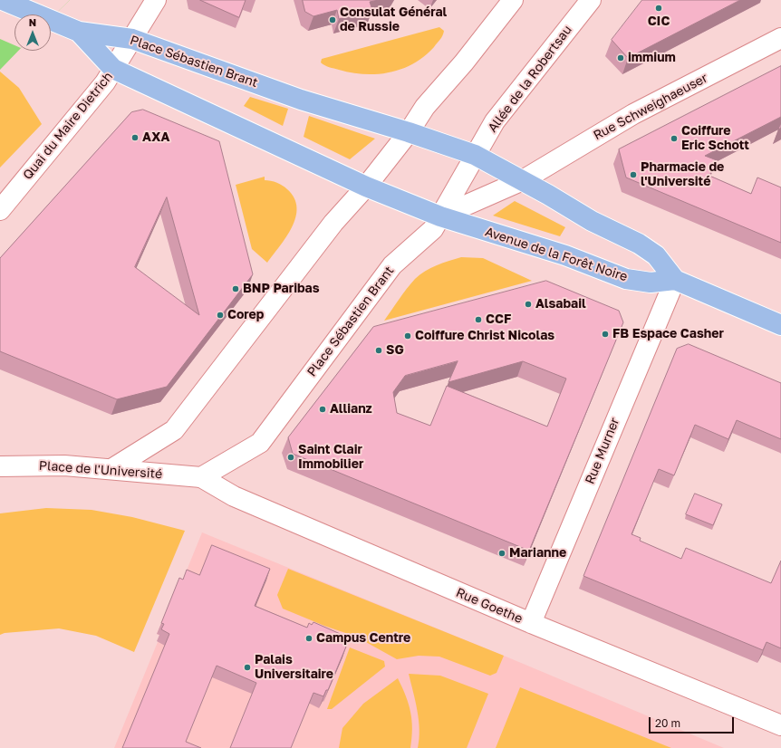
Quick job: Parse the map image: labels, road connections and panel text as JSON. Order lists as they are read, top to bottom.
{
  "streets": {
    "main road": ["Place Sébastien Brant", "Avenue de la Forêt Noire"],
    "street": [
      "Allée de la Robertsau",
      "Rue Schweighaeuser",
      "Quai du Maire Dietrich",
      "Rue Murner",
      "Place de l'Université",
      "Rue Goethe"
    ]
  },
  "crossings": [
    ["Place Sébastien Brant", "Allée de la Robertsau"],
    ["Place Sébastien Brant", "Rue Schweighaeuser"],
    ["Place Sébastien Brant", "Quai du Maire Dietrich"],
    ["Place Sébastien Brant", "Avenue de la Forêt Noire"],
    ["Place Sébastien Brant", "Place de l'Université"],
    ["Place Sébastien Brant", "Rue Goethe"],
    ["Allée de la Robertsau", "Rue Schweighaeuser"],
    ["Allée de la Robertsau", "Avenue de la Forêt Noire"],
    ["Rue Schweighaeuser", "Avenue de la Forêt Noire"],
    ["Avenue de la Forêt Noire", "Rue Murner"],
    ["Rue Murner", "Rue Goethe"],
    ["Place de l'Université", "Rue Goethe"]
  ],
  "places": [
    "CIC",
    "Consulat Général de Russie",
    "immium",
    "AXA",
    "Coiffure Eric Schott",
    "Pharmacie de l'Université",
    "BNP Paribas",
    "Alsabail",
    "Corep",
    "CCF",
    "FB Espace Casher",
    "Coiffure Christ Nicolas",
    "SG",
    "Allianz",
    "Saint Clair Immobilier",
    "Marianne",
    "Campus Centre",
    "Palais Universitaire"
  ],
  "scale_bar": "20 m",
  "north": "top"
}
